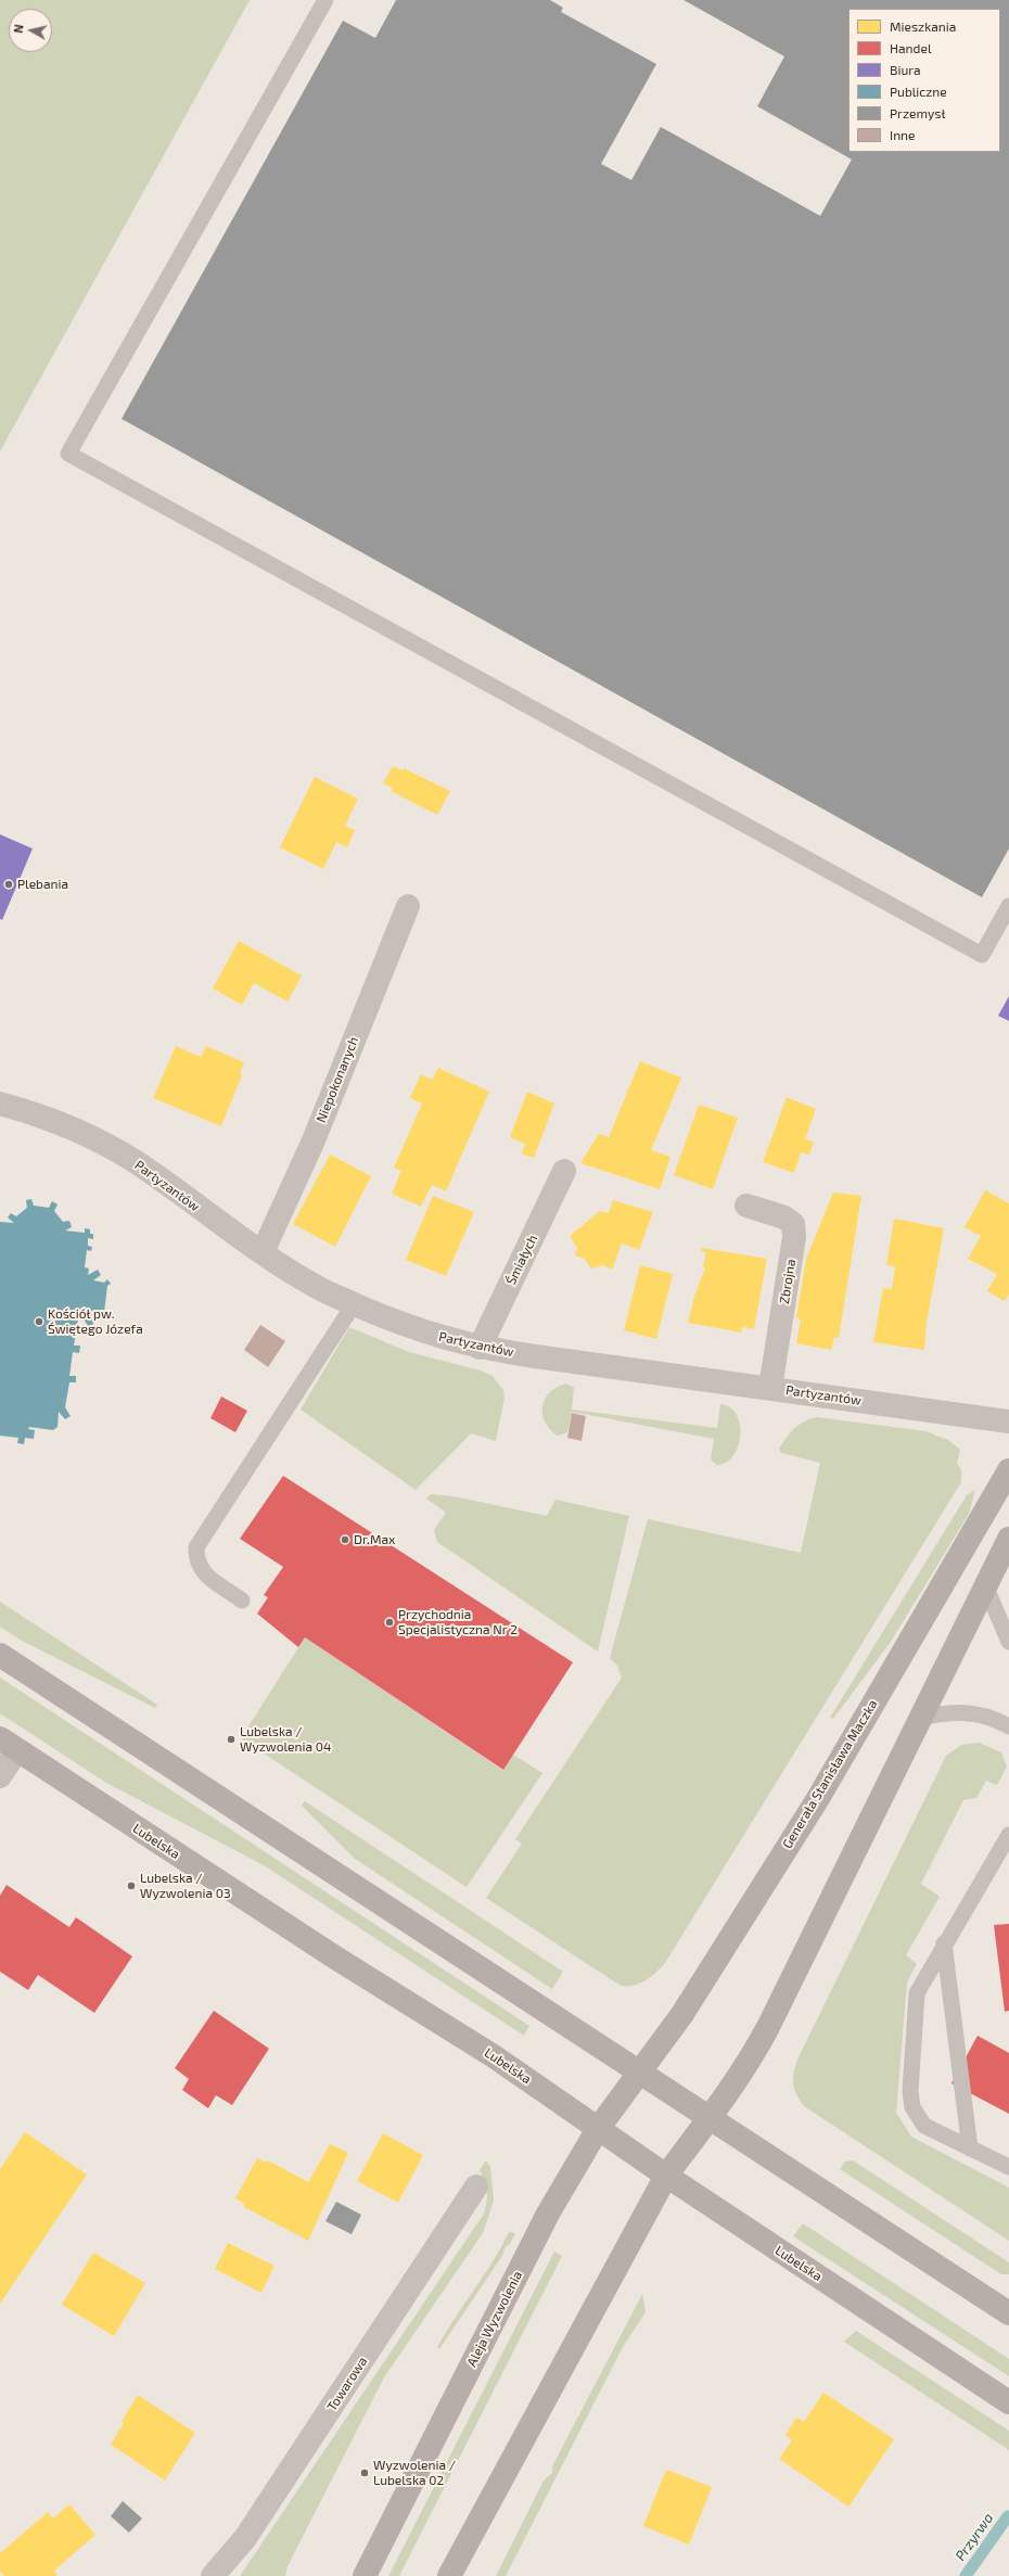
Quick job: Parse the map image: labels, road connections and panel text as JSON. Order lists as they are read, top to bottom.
{
  "streets": {
    "main road": ["Generała Stanisława Maczka", "Lubelska", "Aleja Wyzwolenia"],
    "street": [
      "Niepokonanych",
      "Partyzantów",
      "Śmiałych",
      "Zbrojna",
      "Towarowa"
    ]
  },
  "crossings": [
    ["Niepokonanych", "Partyzantów"],
    ["Partyzantów", "Śmiałych"],
    ["Partyzantów", "Zbrojna"],
    ["Generała Stanisława Maczka", "Aleja Wyzwolenia"],
    ["Lubelska", "Aleja Wyzwolenia"]
  ],
  "water": ["Przyrwa"],
  "places": [
    "Plebania",
    "Kościół pw. Świętego Józefa",
    "Dr.Max",
    "Przychodnia Specjalistyczna Nr 2",
    "Lubelska / Wyzwolenia 04",
    "Lubelska / Wyzwolenia 03",
    "Wyzwolenia / Lubelska 02"
  ],
  "legend": [
    "Mieszkania",
    "Handel",
    "Biura",
    "Publiczne",
    "Przemysł",
    "Inne"
  ],
  "north": "left"
}
